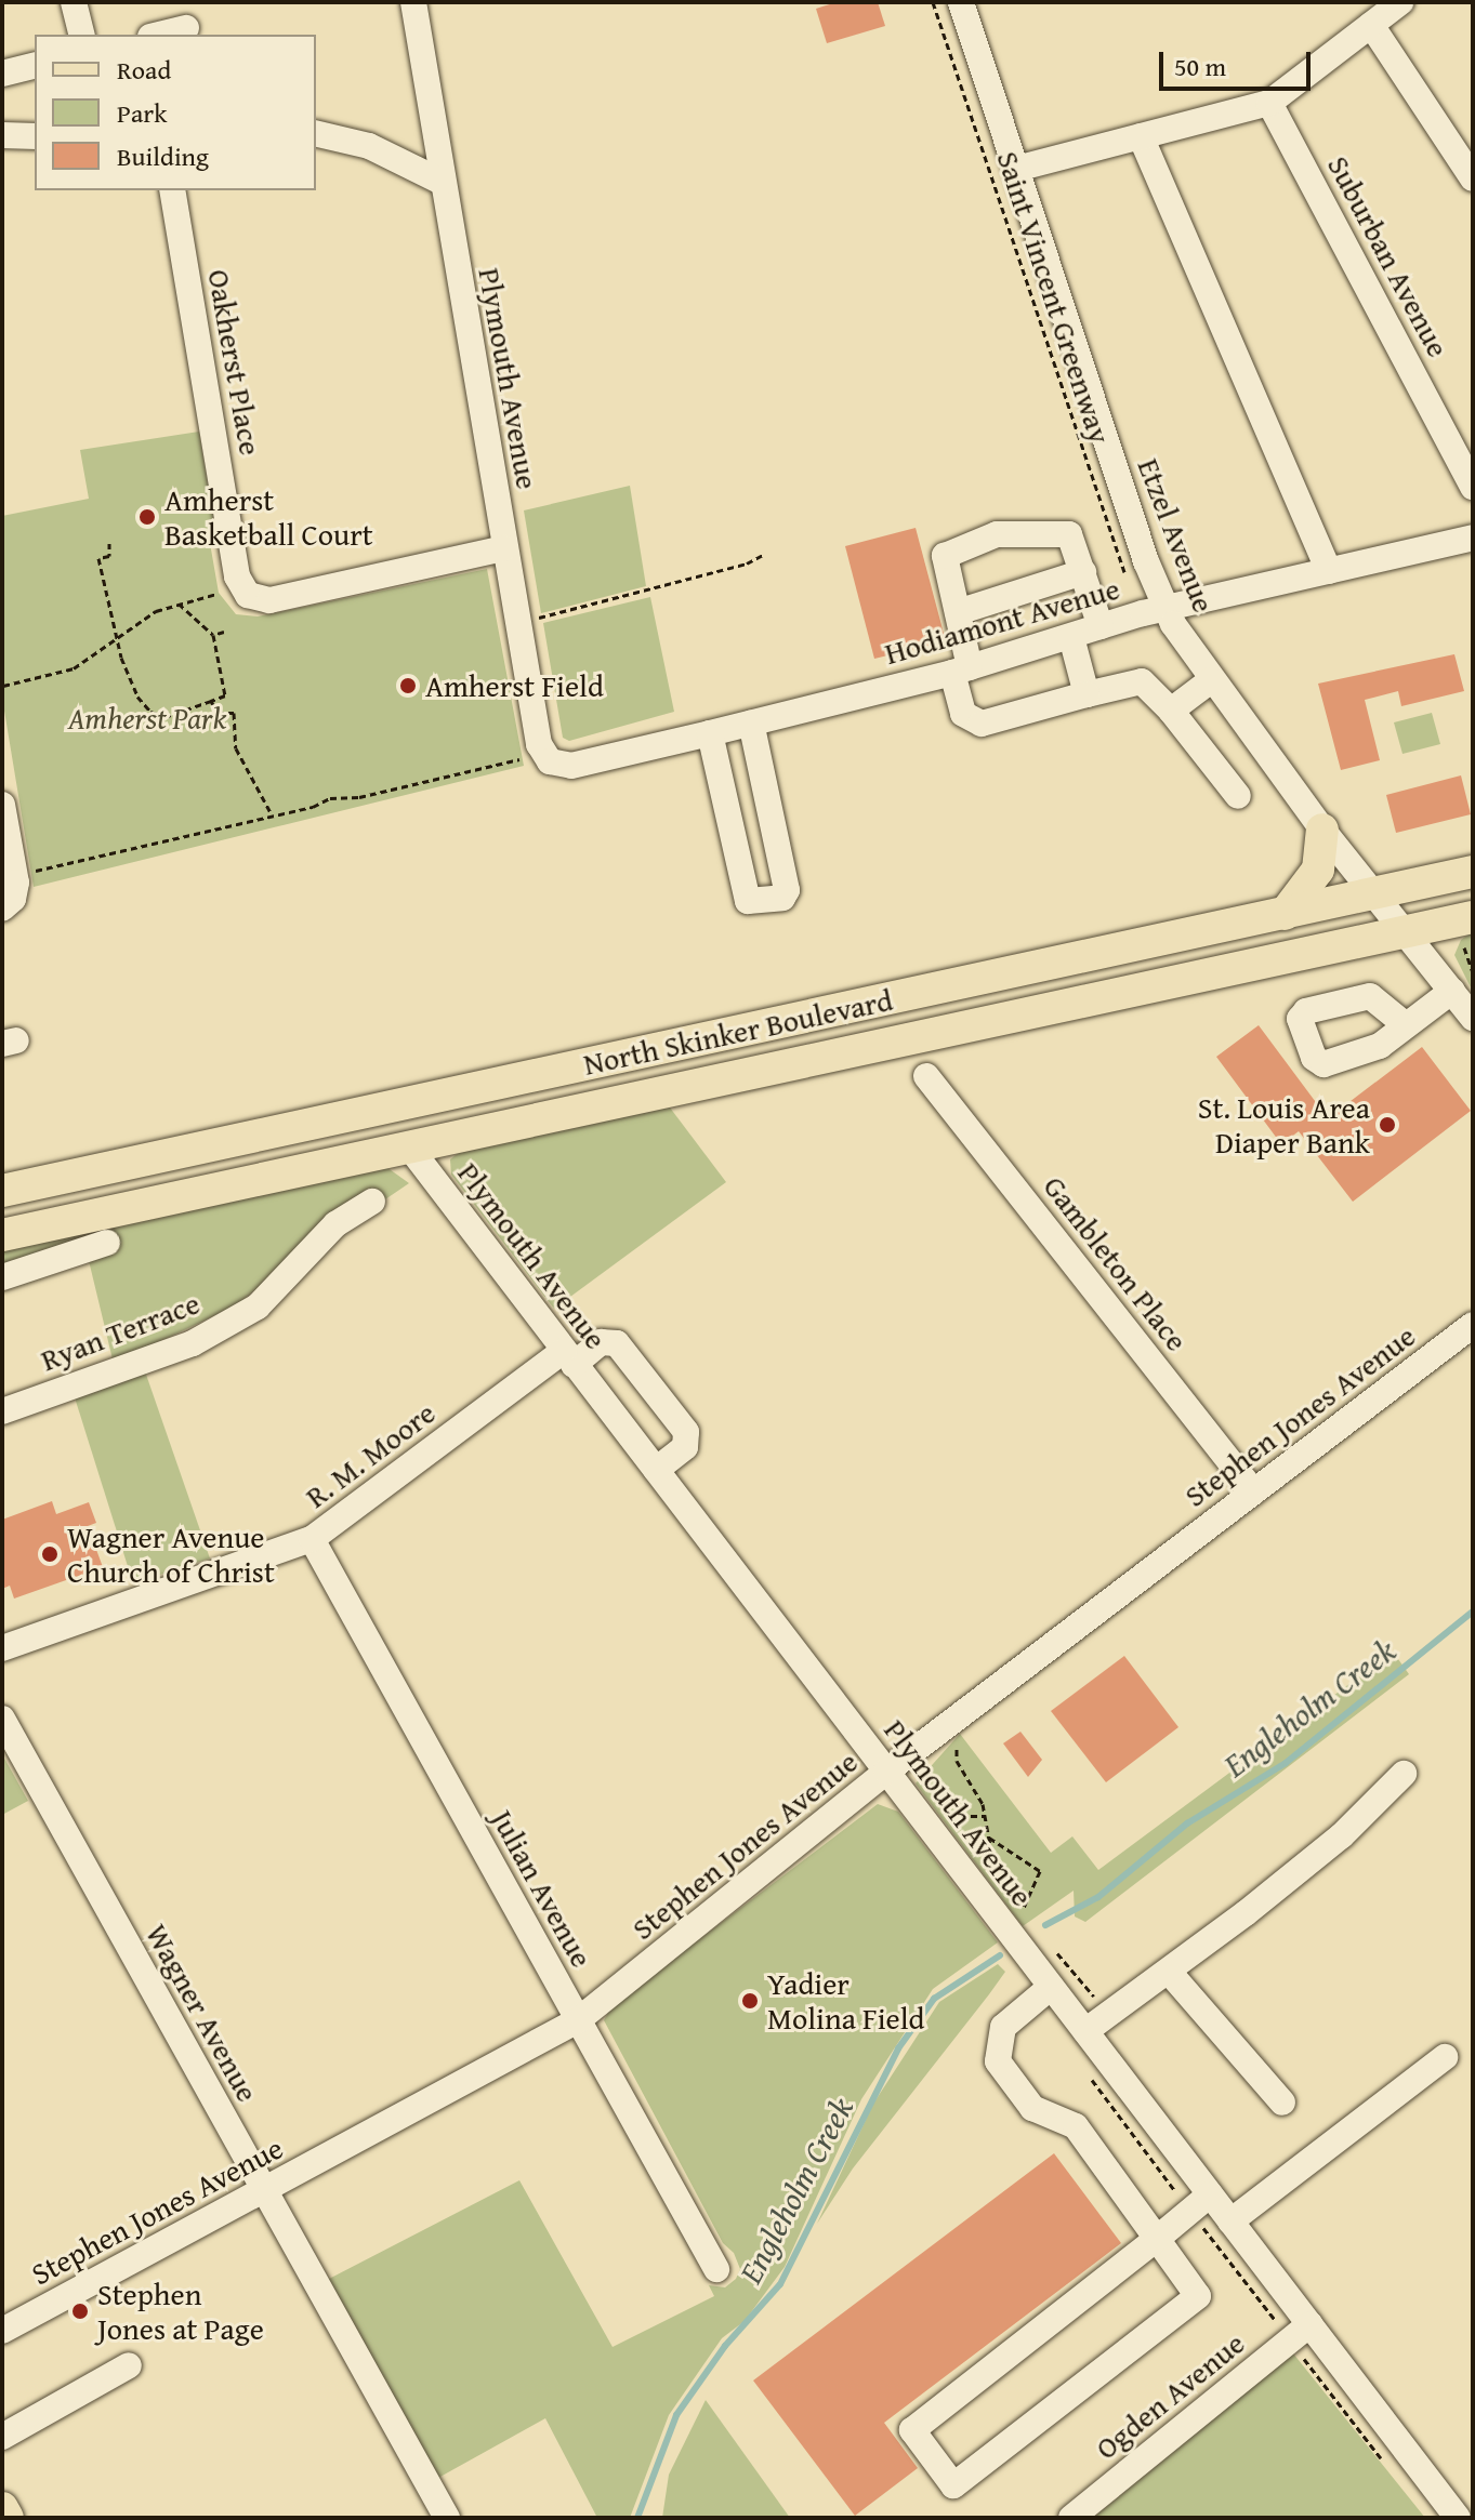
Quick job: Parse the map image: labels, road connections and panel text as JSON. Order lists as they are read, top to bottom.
{
  "streets": {
    "main road": ["North Skinker Boulevard"],
    "street": [
      "Suburban Avenue",
      "Oakherst Place",
      "Plymouth Avenue",
      "Etzel Avenue",
      "Hodiamont Avenue",
      "Gambleton Place",
      "Ryan Terrace",
      "Stephen Jones Avenue",
      "R. M. Moore",
      "Julian Avenue",
      "Wagner Avenue",
      "Ogden Avenue"
    ],
    "path": ["Saint Vincent Greenway"]
  },
  "crossings": [
    ["Oakherst Place", "Plymouth Avenue"],
    ["Plymouth Avenue", "Hodiamont Avenue"],
    ["Plymouth Avenue", "North Skinker Boulevard"],
    ["Plymouth Avenue", "Stephen Jones Avenue"],
    ["Plymouth Avenue", "R. M. Moore"],
    ["Plymouth Avenue", "Ogden Avenue"],
    ["Etzel Avenue", "Hodiamont Avenue"],
    ["Etzel Avenue", "North Skinker Boulevard"],
    ["Gambleton Place", "Stephen Jones Avenue"],
    ["Stephen Jones Avenue", "Julian Avenue"],
    ["Stephen Jones Avenue", "Wagner Avenue"],
    ["R. M. Moore", "Julian Avenue"]
  ],
  "water": ["Engleholm Creek"],
  "parks": ["Amherst Park"],
  "places": [
    "Amherst Basketball Court",
    "Amherst Field",
    "St. Louis Area Diaper Bank",
    "Wagner Avenue Church of Christ",
    "Yadier Molina Field",
    "Stephen Jones at Page"
  ],
  "legend": ["Road", "Park", "Building"],
  "scale_bar": "50 m"
}
